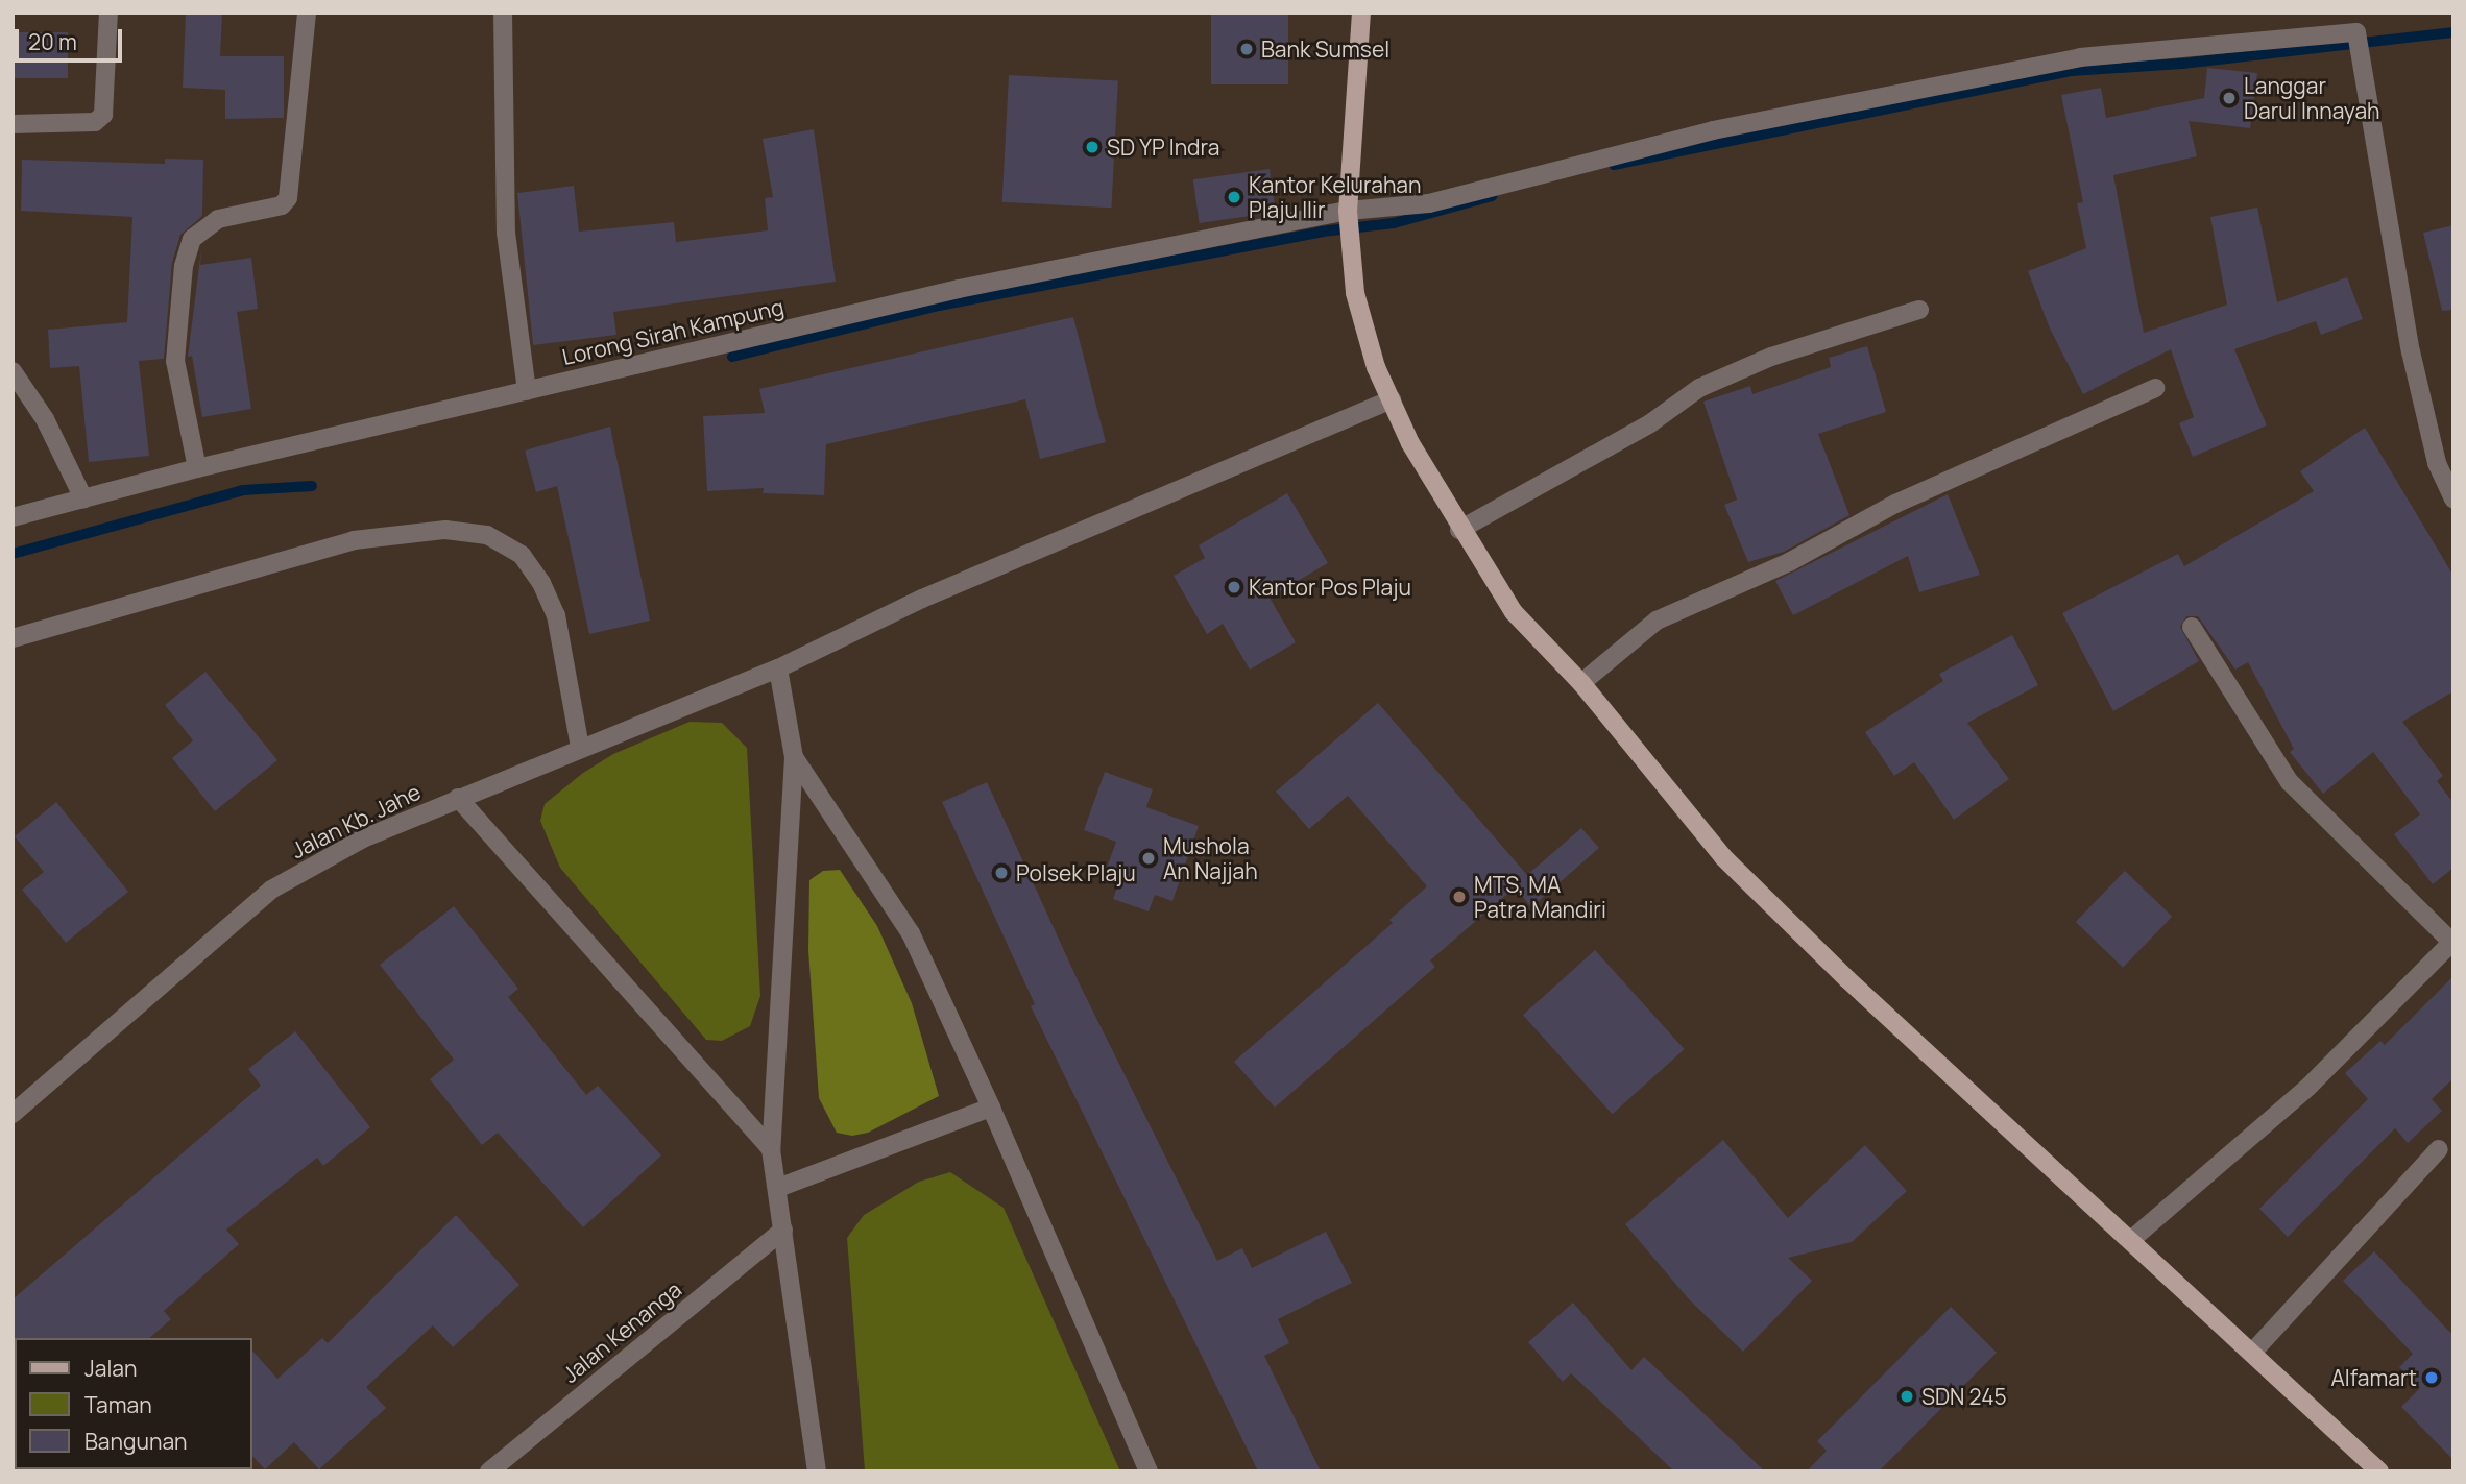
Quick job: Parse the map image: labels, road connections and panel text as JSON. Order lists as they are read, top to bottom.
{
  "streets": {
    "street": ["Lorong Sirah Kampung", "Jalan Kb. Jahe", "Jalan Kenanga"]
  },
  "places": [
    "Bank Sumsel",
    "Langgar Darul Innayah",
    "SD YP Indra",
    "Kantor Kelurahan Plaju Ilir",
    "Kantor Pos Plaju",
    "Mushola An Najjah",
    "Polsek Plaju",
    "MTS, MA Patra Mandiri",
    "Alfamart",
    "SDN 245"
  ],
  "legend": ["Jalan", "Taman", "Bangunan"],
  "scale_bar": "20 m"
}
